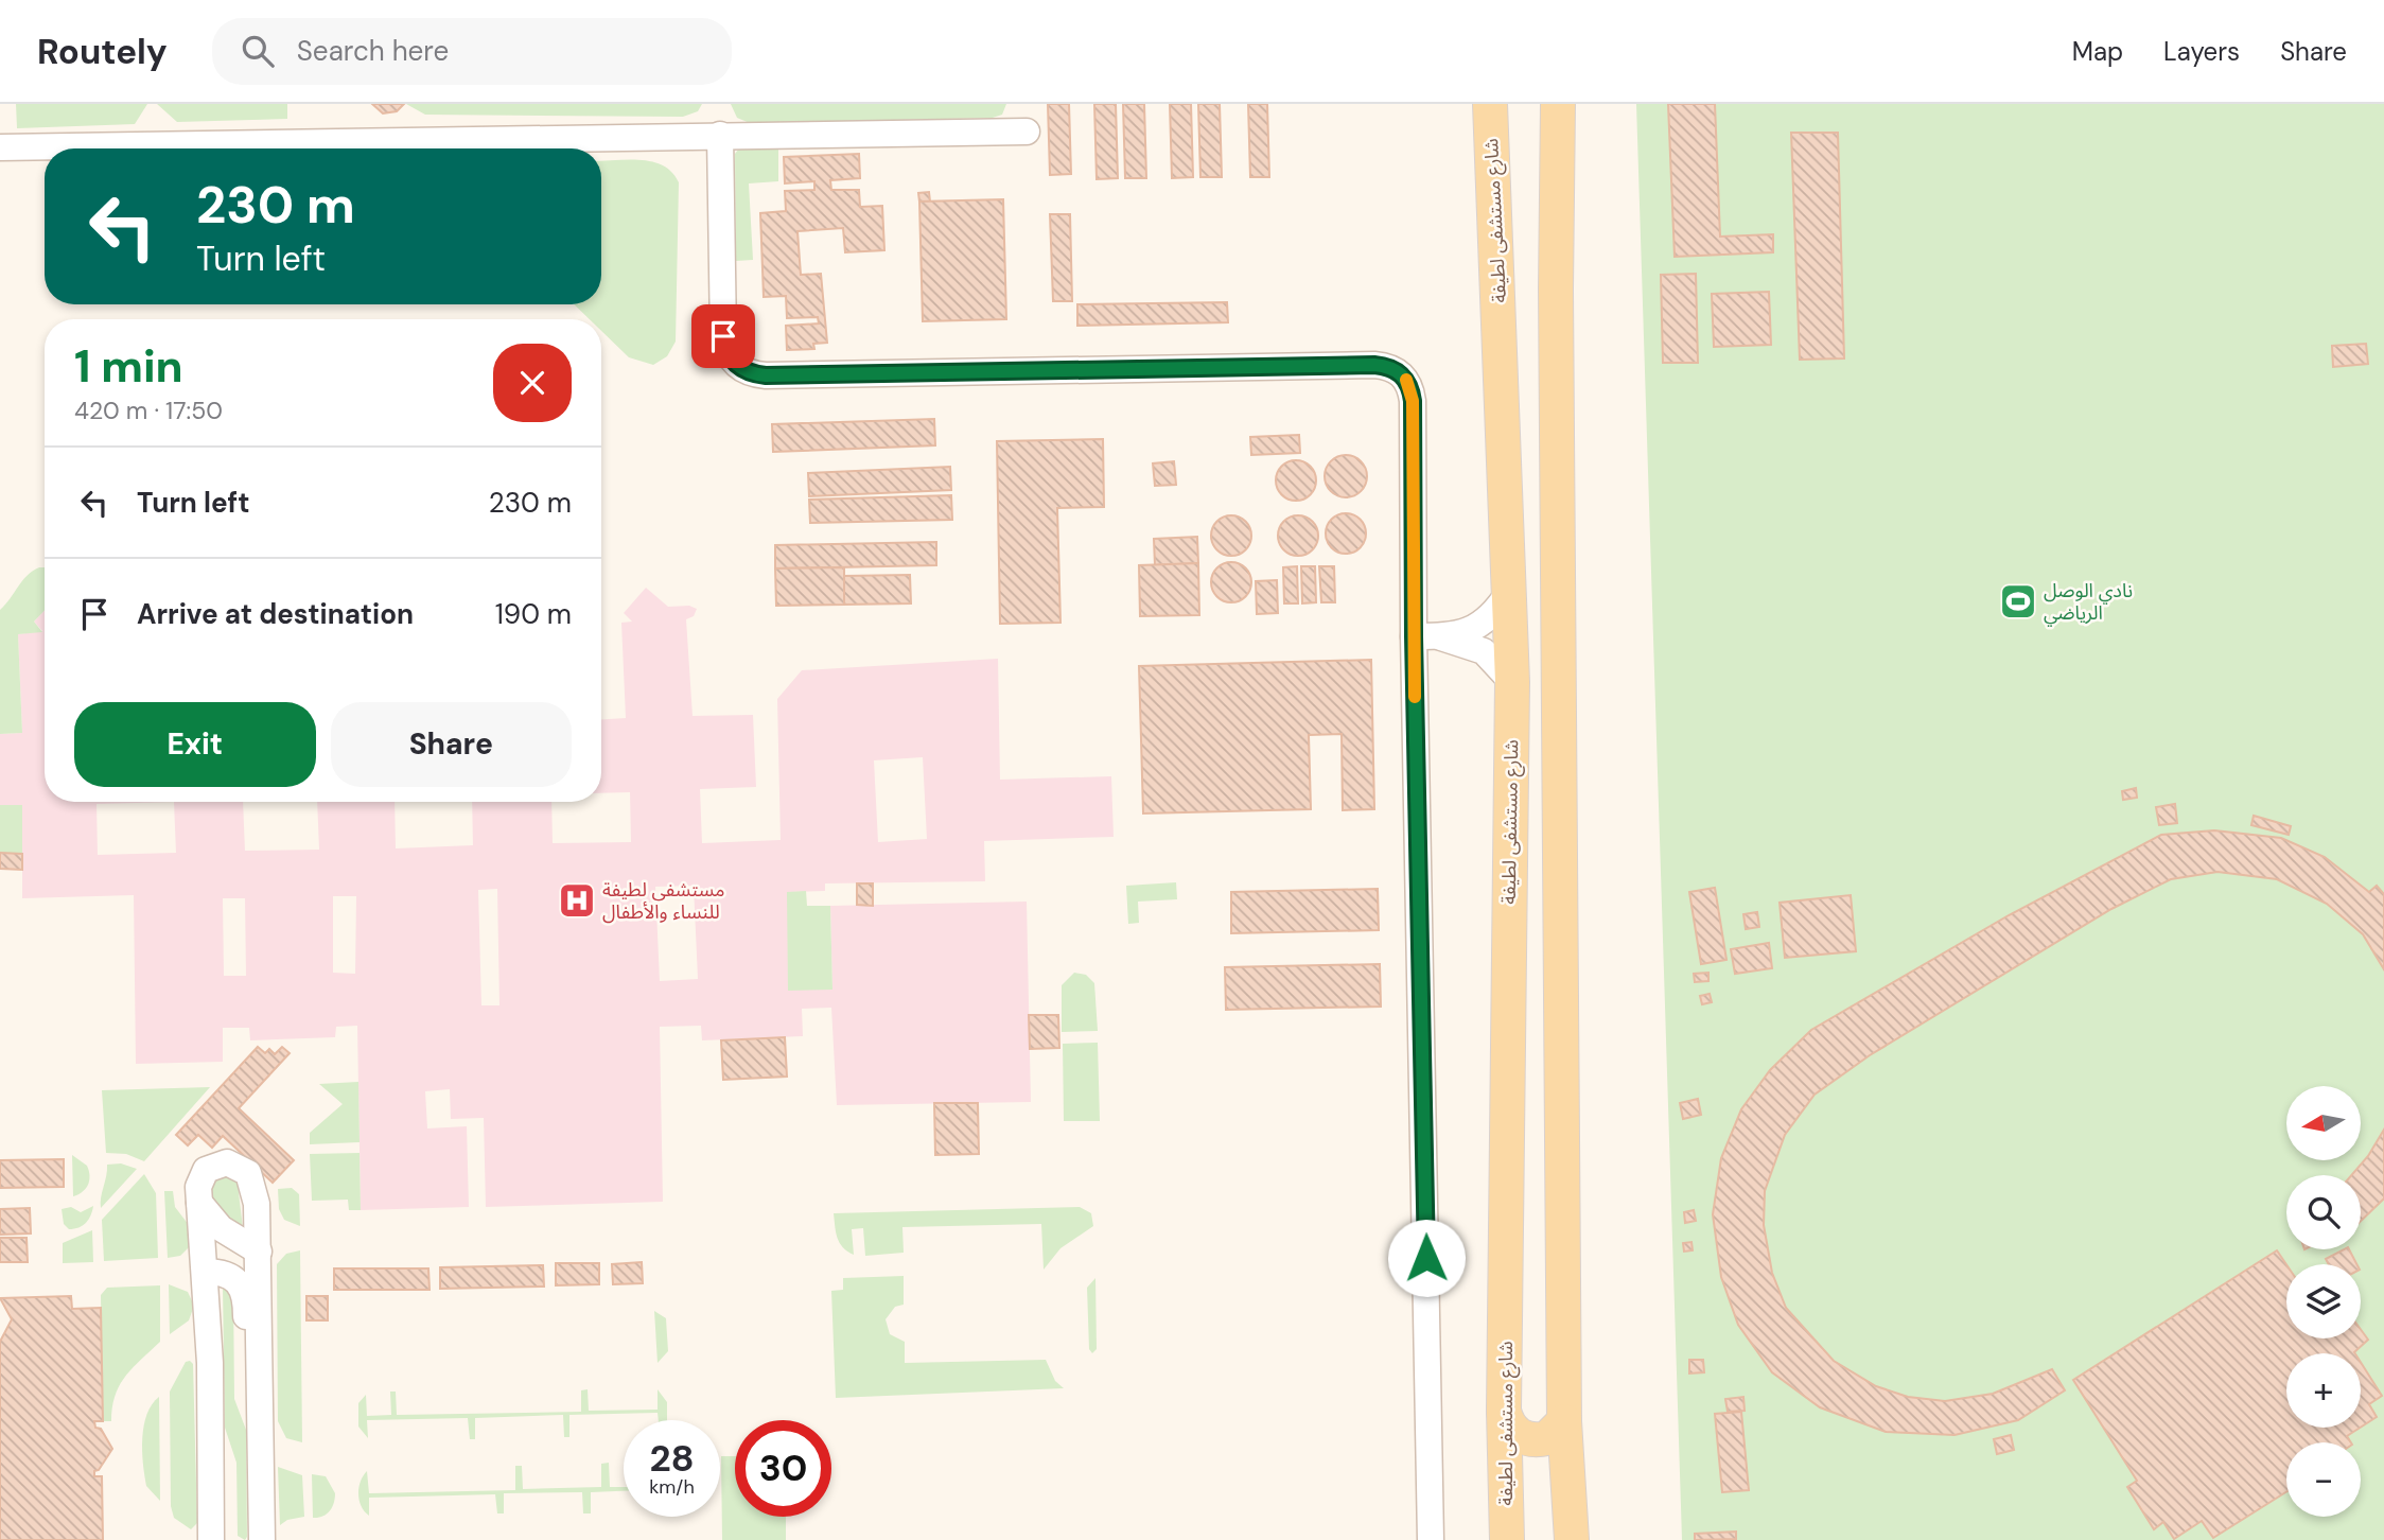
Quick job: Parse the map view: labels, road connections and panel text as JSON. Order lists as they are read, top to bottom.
{
  "streets": {
    "main road": ["شارع مستشفى لطيفة"]
  },
  "places": {
    "sports": ["نادي الوصل الرياضي"],
    "hospital": ["مستشفى لطيفة للنساء والأطفال"]
  },
  "north": "left",
  "page": {
    "header": "Routely",
    "search": "Search here",
    "nav": ["Map", "Layers", "Share"],
    "turn": ["230 m", "Turn left"],
    "heading": ["1 min", "420 m · 17:50"],
    "list": [
      {
        "name": "Turn left",
        "value": "230 m"
      },
      {
        "name": "Arrive at destination",
        "value": "190 m"
      }
    ],
    "buttons": ["Exit", "Share"],
    "map_buttons": ["+", "−"],
    "speed": "28 km/h",
    "limit": "30"
  }
}
